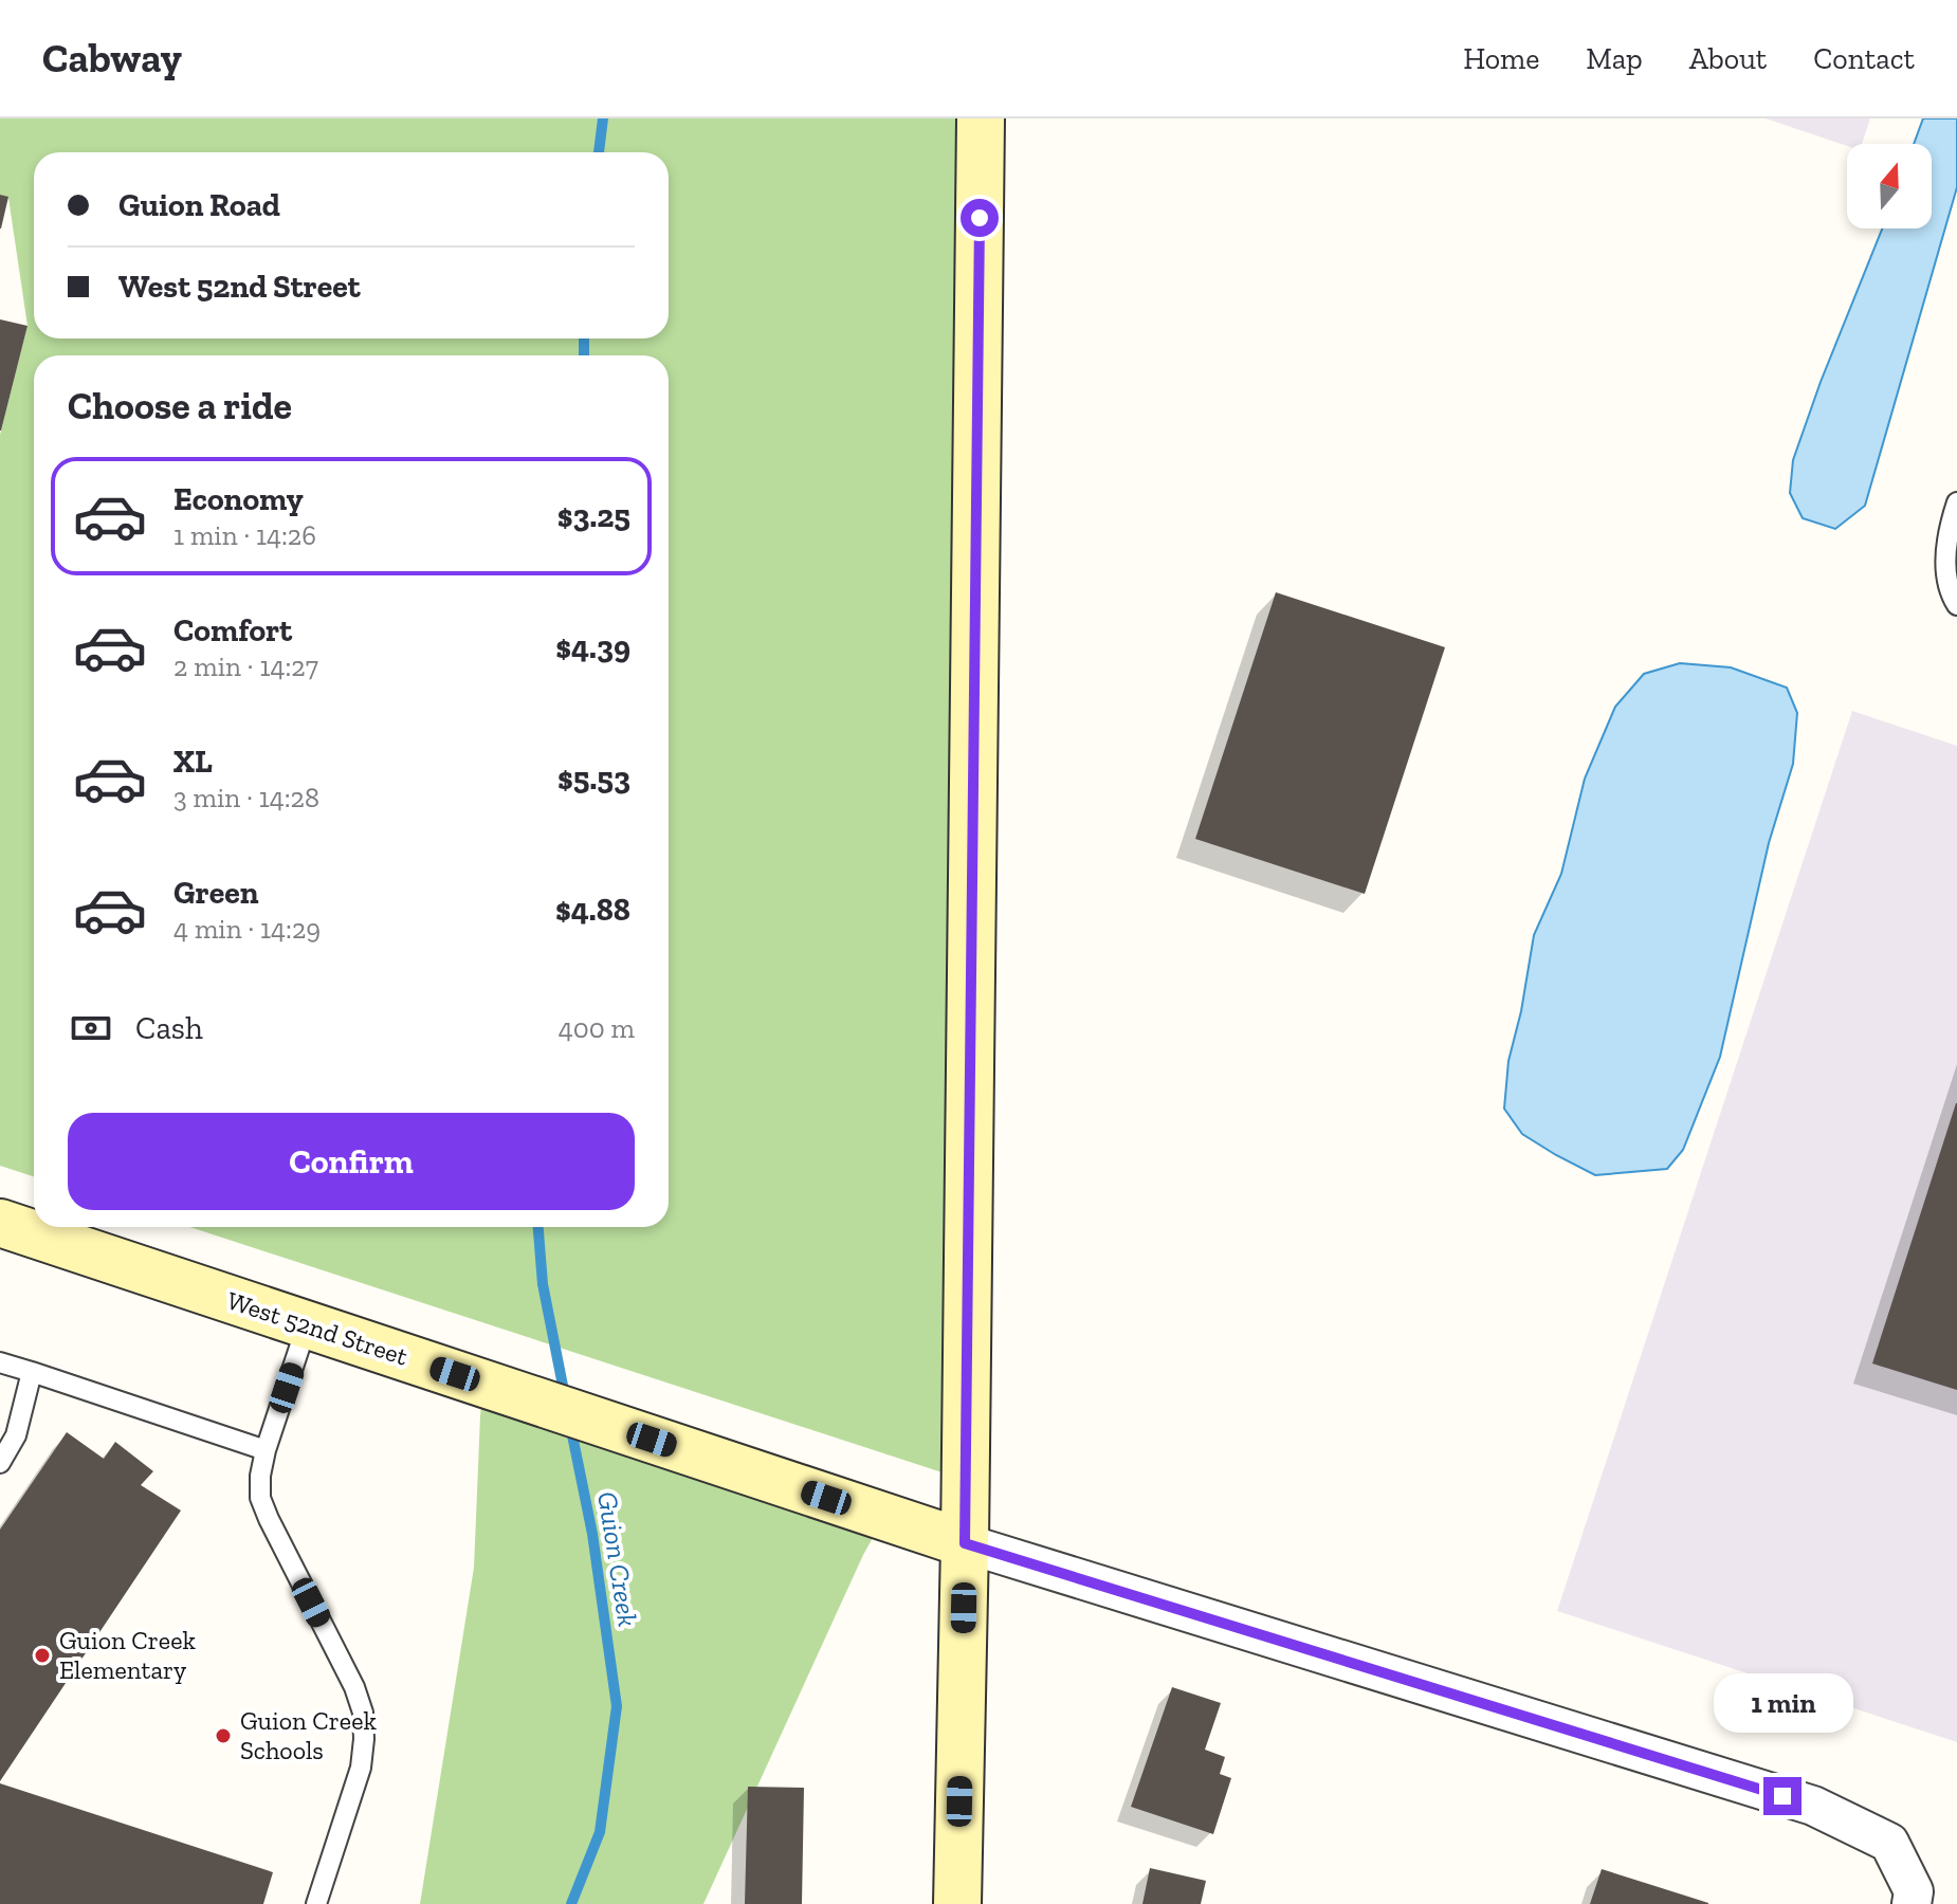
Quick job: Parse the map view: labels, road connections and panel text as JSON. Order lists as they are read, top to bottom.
{
  "streets": {
    "street": ["West 52nd Street"]
  },
  "water": ["Guion Creek"],
  "places": ["Guion Creek Elementary", "Guion Creek Schools"],
  "north": "top",
  "page": {
    "header": "Cabway",
    "nav": [
      "Home",
      "Map",
      "About",
      "Contact"
    ],
    "banner": ["Guion Road", "West 52nd Street"],
    "heading": "Choose a ride",
    "list": [
      {
        "name": "Economy",
        "note": "1 min · 14:26",
        "value": "$3.25"
      },
      {
        "name": "Comfort",
        "note": "2 min · 14:27",
        "value": "$4.39"
      },
      {
        "name": "XL",
        "note": "3 min · 14:28",
        "value": "$5.53"
      },
      {
        "name": "Green",
        "note": "4 min · 14:29",
        "value": "$4.88"
      }
    ],
    "pay": ["Cash", "400 m"],
    "buttons": "Confirm",
    "bubble": "1 min"
  }
}
